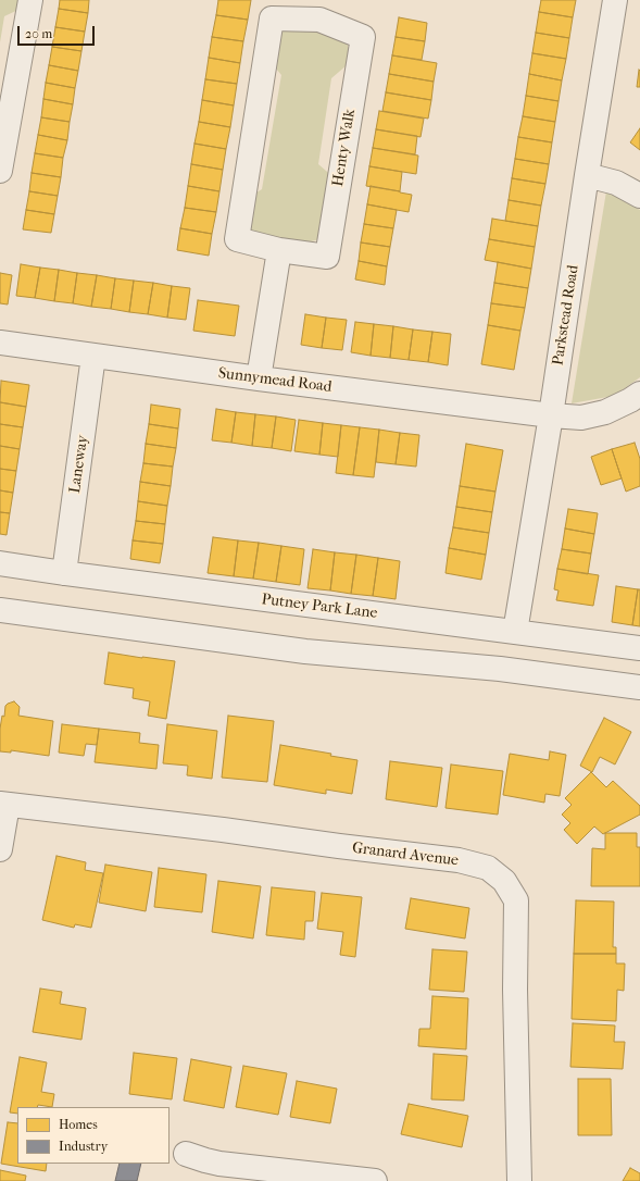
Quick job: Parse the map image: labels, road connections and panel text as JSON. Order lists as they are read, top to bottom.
{
  "streets": {
    "street": [
      "Henty Walk",
      "Parkstead Road",
      "Sunnymead Road",
      "Laneway",
      "Putney Park Lane",
      "Granard Avenue"
    ]
  },
  "crossings": [
    ["Parkstead Road", "Sunnymead Road"],
    ["Parkstead Road", "Putney Park Lane"],
    ["Sunnymead Road", "Laneway"],
    ["Laneway", "Putney Park Lane"]
  ],
  "legend": ["Homes", "Industry"],
  "scale_bar": "20 m"
}
